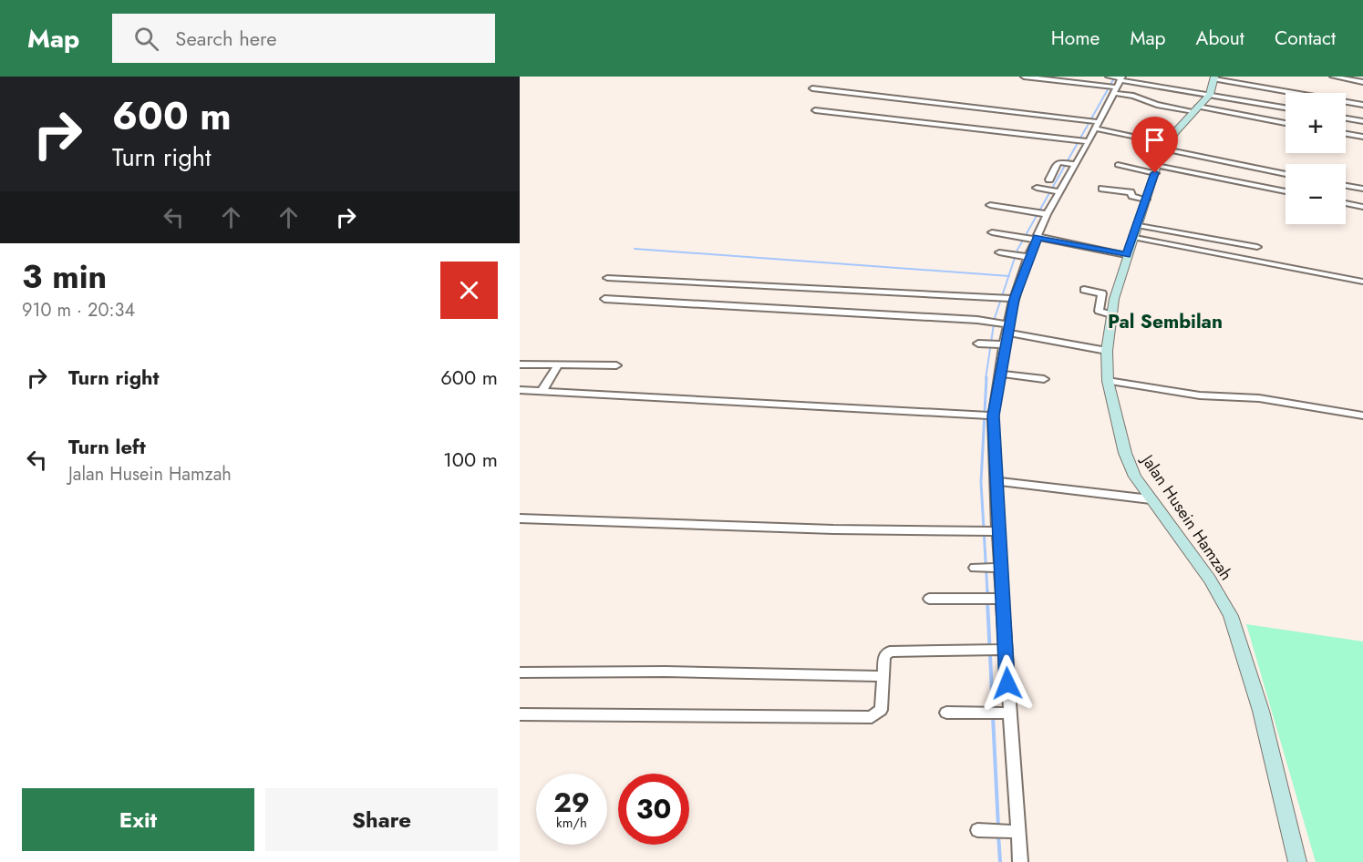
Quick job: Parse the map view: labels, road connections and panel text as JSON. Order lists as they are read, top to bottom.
{
  "streets": {
    "street": ["Jalan Husein Hamzah"]
  },
  "districts": ["Pal Sembilan"],
  "page": {
    "header": "Map",
    "search": "Search here",
    "nav": [
      "Home",
      "Map",
      "About",
      "Contact"
    ],
    "turn": ["600 m", "Turn right"],
    "map_buttons": ["+", "−"],
    "heading": ["3 min", "910 m · 20:34"],
    "list": [
      {
        "name": "Turn right",
        "value": "600 m"
      },
      {
        "name": "Turn left",
        "note": "Jalan Husein Hamzah",
        "value": "100 m"
      }
    ],
    "speed": "29 km/h",
    "limit": "30",
    "buttons": ["Exit", "Share"]
  }
}
